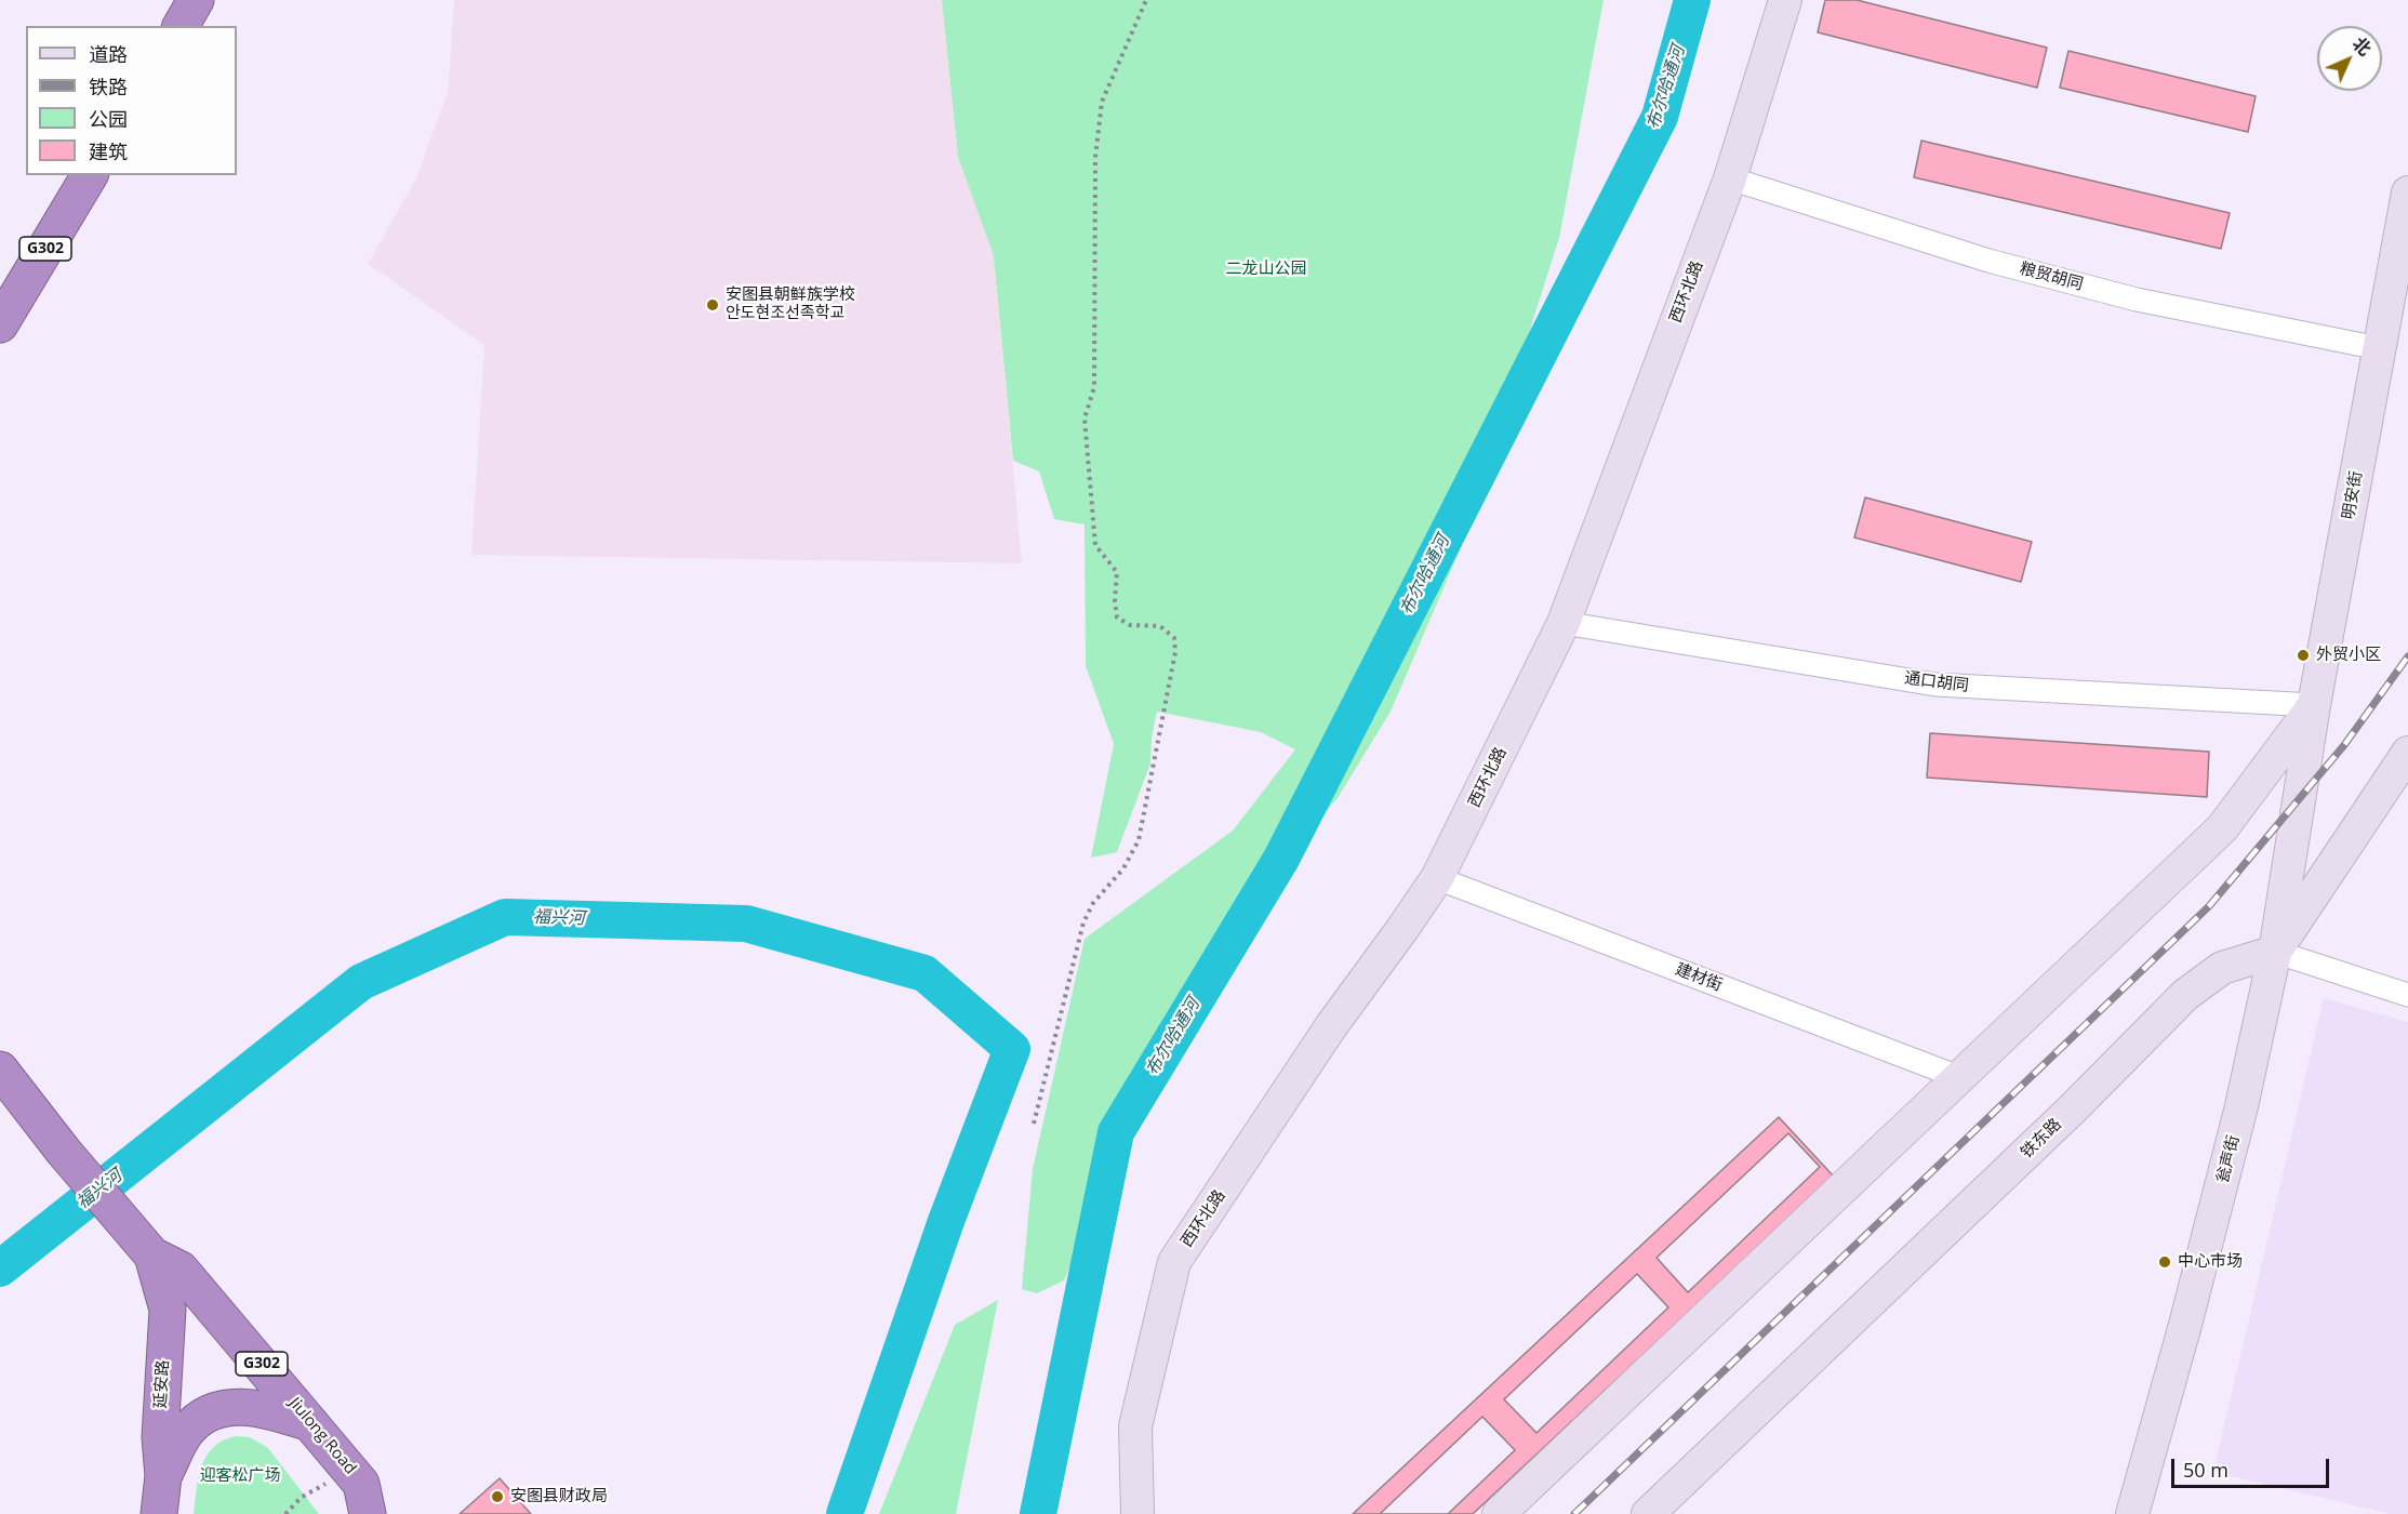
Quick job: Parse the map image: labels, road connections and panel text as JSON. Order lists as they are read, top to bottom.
{
  "streets": {
    "highway": ["G302", "延安路", "Jiulong Road"],
    "street": [
      "粮贸胡同",
      "西环北路",
      "明安街",
      "通口胡同",
      "建材街",
      "铁东路",
      "瓮声街"
    ]
  },
  "crossings": [
    ["粮贸胡同", "西环北路"],
    ["粮贸胡同", "明安街"],
    ["西环北路", "通口胡同"],
    ["西环北路", "建材街"],
    ["明安街", "通口胡同"],
    ["明安街", "瓮声街"],
    ["铁东路", "瓮声街"],
    ["延安路", "Jiulong Road"]
  ],
  "water": ["布尔哈通河", "福兴河"],
  "parks": ["二龙山公园", "迎客松广场"],
  "places": [
    "安图县朝鲜族学校 안도현조선족학교",
    "外贸小区",
    "中心市场",
    "安图县财政局"
  ],
  "legend": [
    "道路",
    "铁路",
    "公园",
    "建筑"
  ],
  "scale_bar": "50 m",
  "north": "top right"
}
